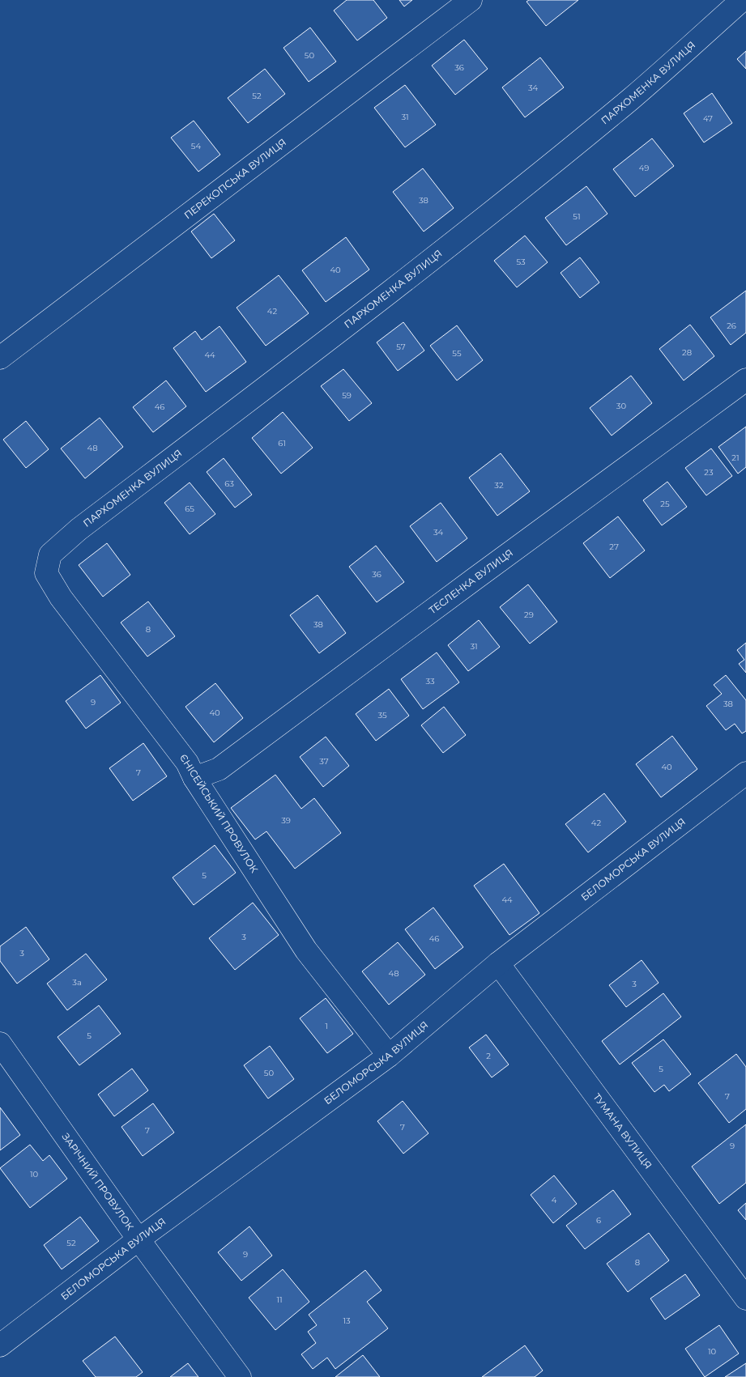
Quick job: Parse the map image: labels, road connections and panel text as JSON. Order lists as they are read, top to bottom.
{
  "streets": {
    "street": [
      "ПАРХОМЕНКА ВУЛИЦЯ",
      "ПЕРЕКОПСЬКА ВУЛИЦЯ",
      "ТЕСЛЕНКА ВУЛИЦЯ",
      "ЄНІСЕЙСЬКИЙ ПРОВУЛОК",
      "БЕЛОМОРСЬКА ВУЛИЦЯ",
      "ТУМАНА ВУЛИЦЯ",
      "ЗАРІЧНИЙ ПРОВУЛОК"
    ]
  },
  "crossings": [
    ["ПАРХОМЕНКА ВУЛИЦЯ", "ЄНІСЕЙСЬКИЙ ПРОВУЛОК"],
    ["ТЕСЛЕНКА ВУЛИЦЯ", "ЄНІСЕЙСЬКИЙ ПРОВУЛОК"],
    ["ЄНІСЕЙСЬКИЙ ПРОВУЛОК", "БЕЛОМОРСЬКА ВУЛИЦЯ"],
    ["БЕЛОМОРСЬКА ВУЛИЦЯ", "ТУМАНА ВУЛИЦЯ"],
    ["БЕЛОМОРСЬКА ВУЛИЦЯ", "ЗАРІЧНИЙ ПРОВУЛОК"]
  ],
  "house_numbers": [
    "50",
    "36",
    "34",
    "52",
    "31",
    "47",
    "54",
    "49",
    "38",
    "51",
    "53",
    "40",
    "42",
    "26",
    "57",
    "28",
    "55",
    "44",
    "59",
    "30",
    "46",
    "61",
    "48",
    "21",
    "23",
    "63",
    "32",
    "25",
    "65",
    "34",
    "27",
    "36",
    "29",
    "38",
    "8",
    "31",
    "33",
    "9",
    "38",
    "40",
    "35",
    "37",
    "40",
    "7",
    "39",
    "42",
    "5",
    "44",
    "3",
    "46",
    "3",
    "48",
    "3а",
    "3",
    "1",
    "5",
    "2",
    "5",
    "50",
    "7",
    "7",
    "7",
    "9",
    "10",
    "4",
    "6",
    "52",
    "9",
    "8",
    "11",
    "13",
    "10"
  ]
}
